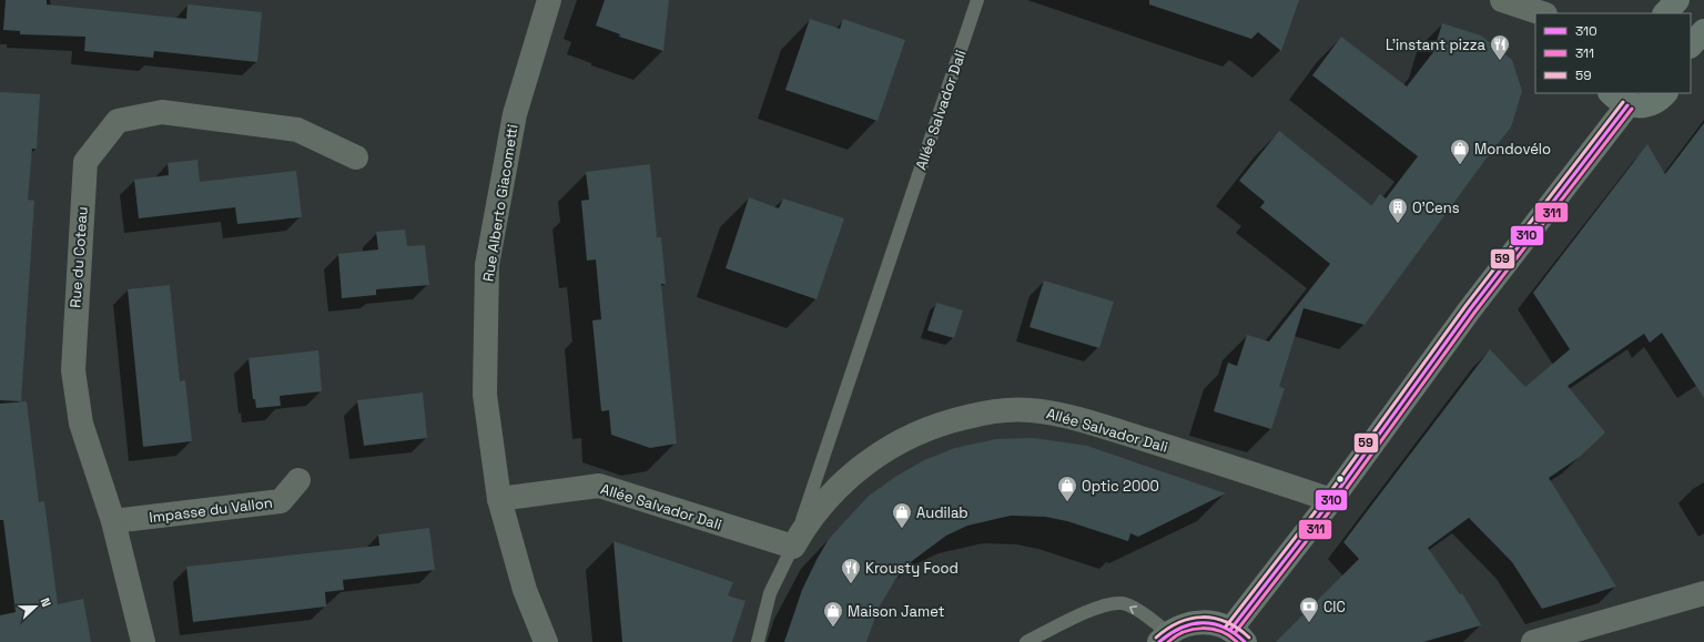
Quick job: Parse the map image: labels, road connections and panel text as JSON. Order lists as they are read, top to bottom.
{
  "streets": {
    "street": [
      "Allée Salvador Dali",
      "Rue Alberto Giacometti",
      "Rue du Coteau",
      "Impasse du Vallon"
    ]
  },
  "crossings": [
    ["Allée Salvador Dali", "Rue Alberto Giacometti"],
    ["Rue du Coteau", "Impasse du Vallon"]
  ],
  "places": {
    "restaurant": ["L'instant pizza", "Krousty Food"],
    "shop": [
      "Mondovélo",
      "Optic 2000",
      "Audilab",
      "Maison Jamet"
    ],
    "building": ["O'Cens"],
    "bank": ["CIC"]
  },
  "lines": ["transit line 59", "transit line 310", "transit line 311"],
  "legend": ["310", "311", "59"],
  "north": "right"
}
